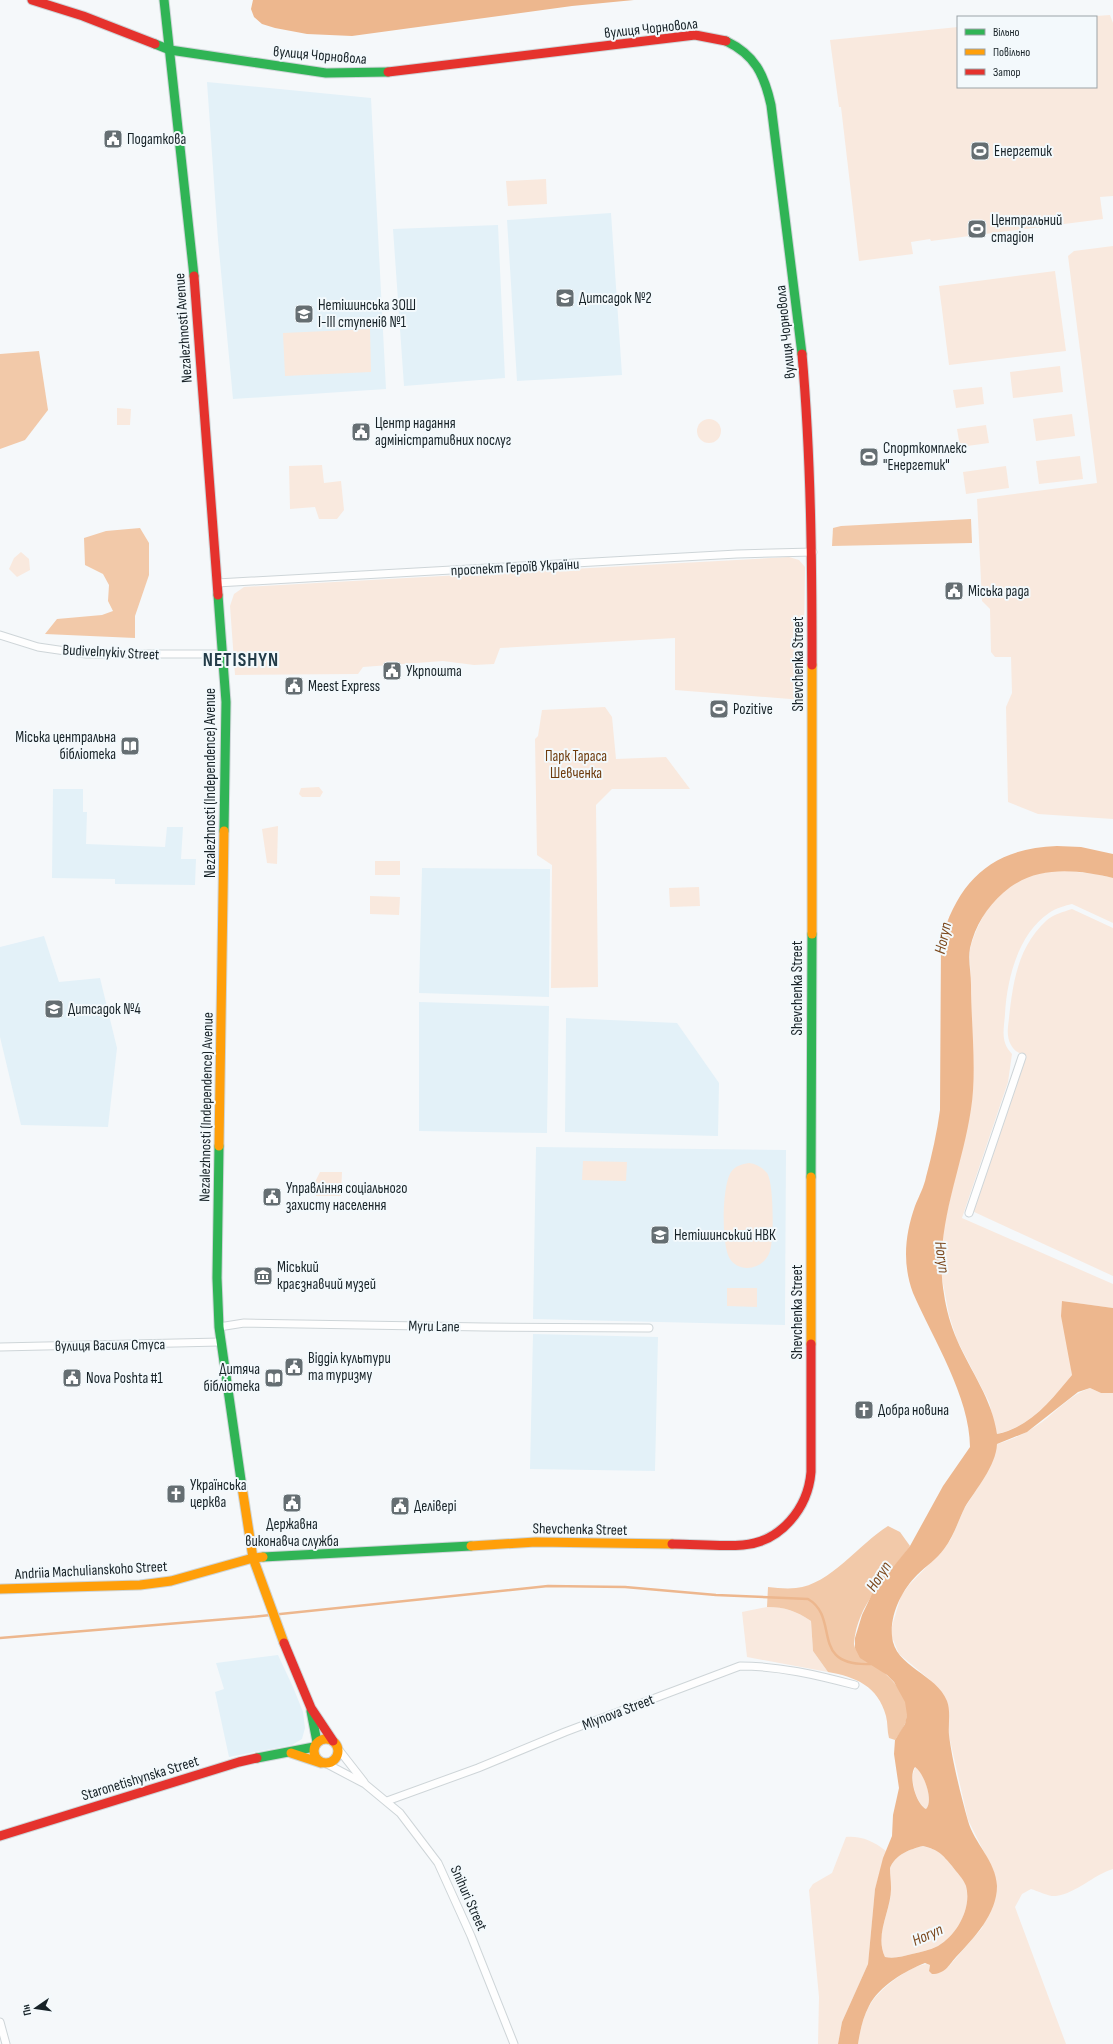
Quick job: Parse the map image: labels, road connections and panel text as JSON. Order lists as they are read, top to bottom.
{
  "streets": {
    "street": [
      "вулиця Чорновола",
      "Nezalezhnosti Avenue",
      "проспект Героїв України",
      "Budivelnykiv Street",
      "Shevchenka Street",
      "Nezalezhnosti (Independence) Avenue",
      "Myru Lane",
      "вулиця Василя Стуса",
      "Andriia Machulianskoho Street",
      "Mlynova Street",
      "Staronetishynska Street",
      "Snihuri Street"
    ]
  },
  "crossings": [
    ["вулиця Чорновола", "Nezalezhnosti Avenue"],
    ["вулиця Чорновола", "проспект Героїв України"],
    ["вулиця Чорновола", "Shevchenka Street"],
    ["Nezalezhnosti Avenue", "проспект Героїв України"],
    ["Nezalezhnosti Avenue", "Budivelnykiv Street"],
    ["Nezalezhnosti Avenue", "Nezalezhnosti (Independence) Avenue"],
    ["проспект Героїв України", "Shevchenka Street"],
    ["Budivelnykiv Street", "Nezalezhnosti (Independence) Avenue"],
    ["Shevchenka Street", "Nezalezhnosti (Independence) Avenue"],
    ["Shevchenka Street", "Andriia Machulianskoho Street"],
    ["Nezalezhnosti (Independence) Avenue", "Myru Lane"],
    ["Nezalezhnosti (Independence) Avenue", "вулиця Василя Стуса"],
    ["Nezalezhnosti (Independence) Avenue", "Andriia Machulianskoho Street"],
    ["Mlynova Street", "Snihuri Street"],
    ["Staronetishynska Street", "Snihuri Street"]
  ],
  "districts": ["NETISHYN"],
  "water": ["Horyn"],
  "parks": ["Парк Тараса Шевченка"],
  "places": {
    "public building": [
      "Податкова",
      "Центр надання адміністративних послуг",
      "Міська рада",
      "Укрпошта",
      "Meest Express",
      "Управління соціального захисту населення",
      "Відділ культури та туризму",
      "Nova Poshta #1",
      "Державна виконавча служба",
      "Делівері"
    ],
    "sports": [
      "Енергетик",
      "Центральний стадіон",
      "Спорткомплекс \"Енергетик\"",
      "Pozitive"
    ],
    "school or university": [
      "Дитсадок №2",
      "Нетішинська ЗОШ І-ІІІ ступенів №1",
      "Дитсадок №4",
      "Нетішинський НВК"
    ],
    "library": ["Міська центральна бібліотека", "Дитяча бібліотека"],
    "museum": ["Міський краєзнавчий музей"],
    "church": ["Добра новина", "Українська церква"]
  },
  "legend": ["Вільно", "Повільно", "Затор"],
  "north": "left"
}
